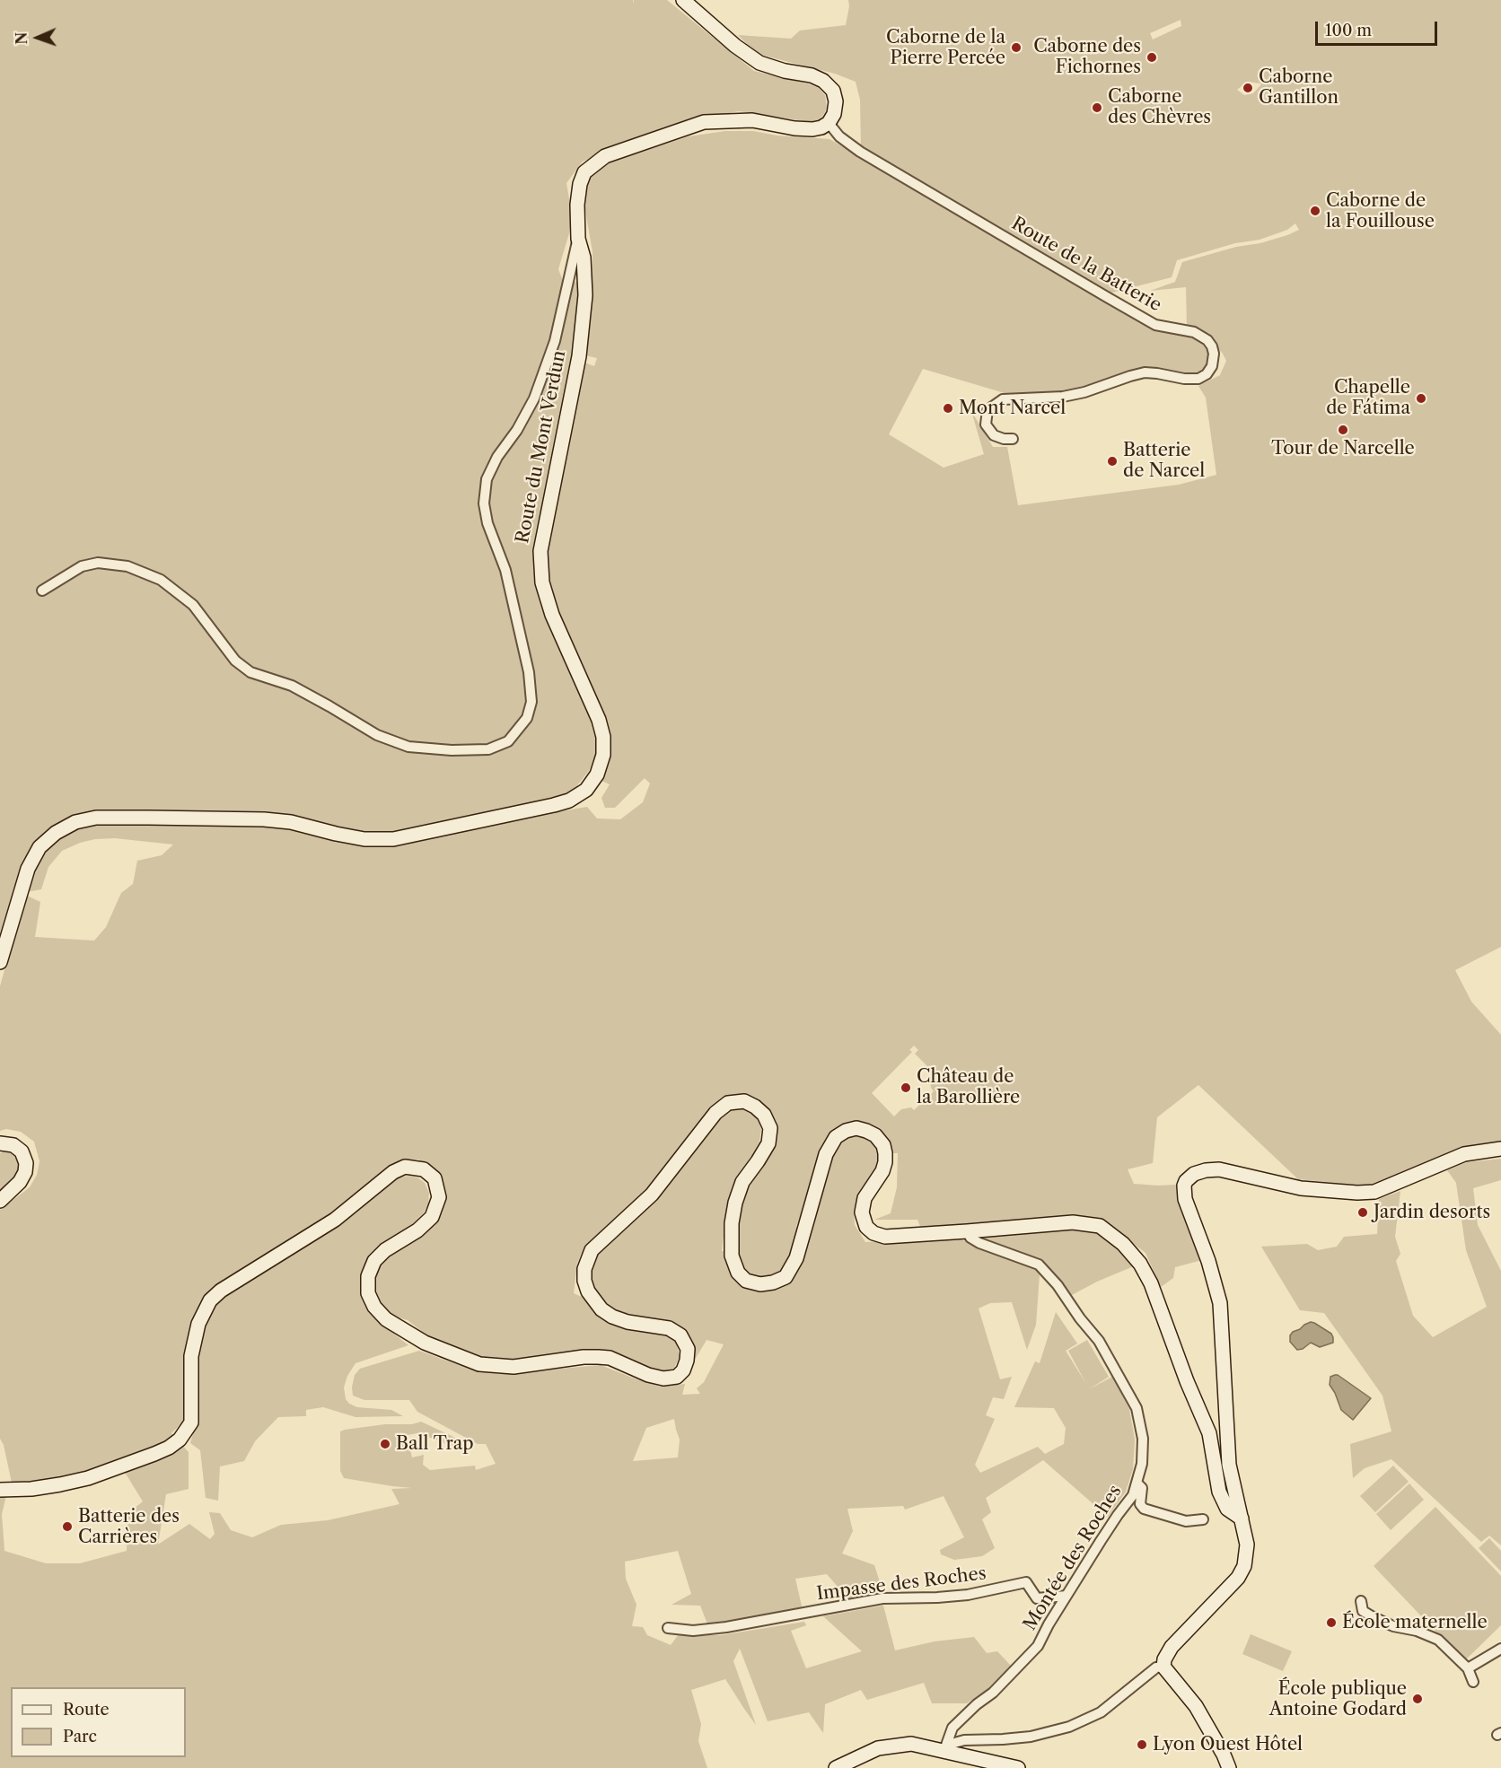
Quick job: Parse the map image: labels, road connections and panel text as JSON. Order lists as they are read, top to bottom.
{
  "streets": {
    "street": [
      "Route de la Batterie",
      "Route du Mont Verdun",
      "Montée des Roches",
      "Impasse des Roches"
    ]
  },
  "crossings": [
    ["Route de la Batterie", "Route du Mont Verdun"],
    ["Montée des Roches", "Impasse des Roches"]
  ],
  "places": [
    "Caborne de la Pierre Percée",
    "Caborne des Fichornes",
    "Caborne Gantillon",
    "Caborne des Chèvres",
    "Caborne de la Fouillouse",
    "Chapelle de Fátima",
    "Mont Narcel",
    "Tour de Narcelle",
    "Batterie de Narcel",
    "Château de la Barollière",
    "Jardin desorts",
    "Ball Trap",
    "Batterie des Carrières",
    "École maternelle",
    "École publique Antoine Godard",
    "Lyon Ouest Hôtel"
  ],
  "legend": ["Route", "Parc"],
  "scale_bar": "100 m",
  "north": "left"
}
